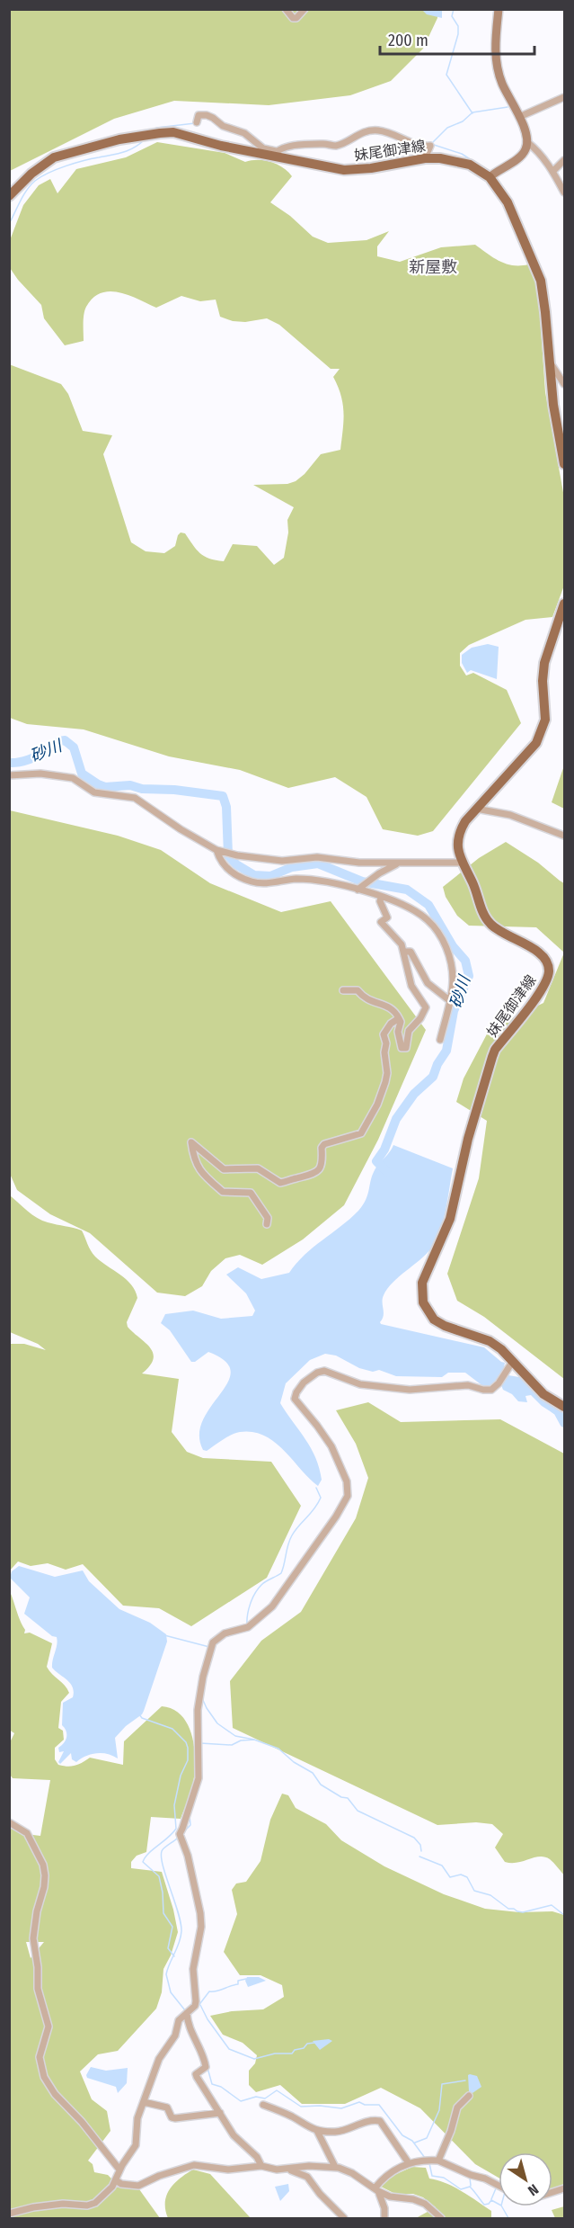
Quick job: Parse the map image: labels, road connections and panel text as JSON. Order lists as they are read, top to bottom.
{
  "streets": {
    "main road": ["妹尾御津線"]
  },
  "districts": ["新屋敷"],
  "water": ["砂川"],
  "scale_bar": "200 m",
  "north": "bottom right"
}
